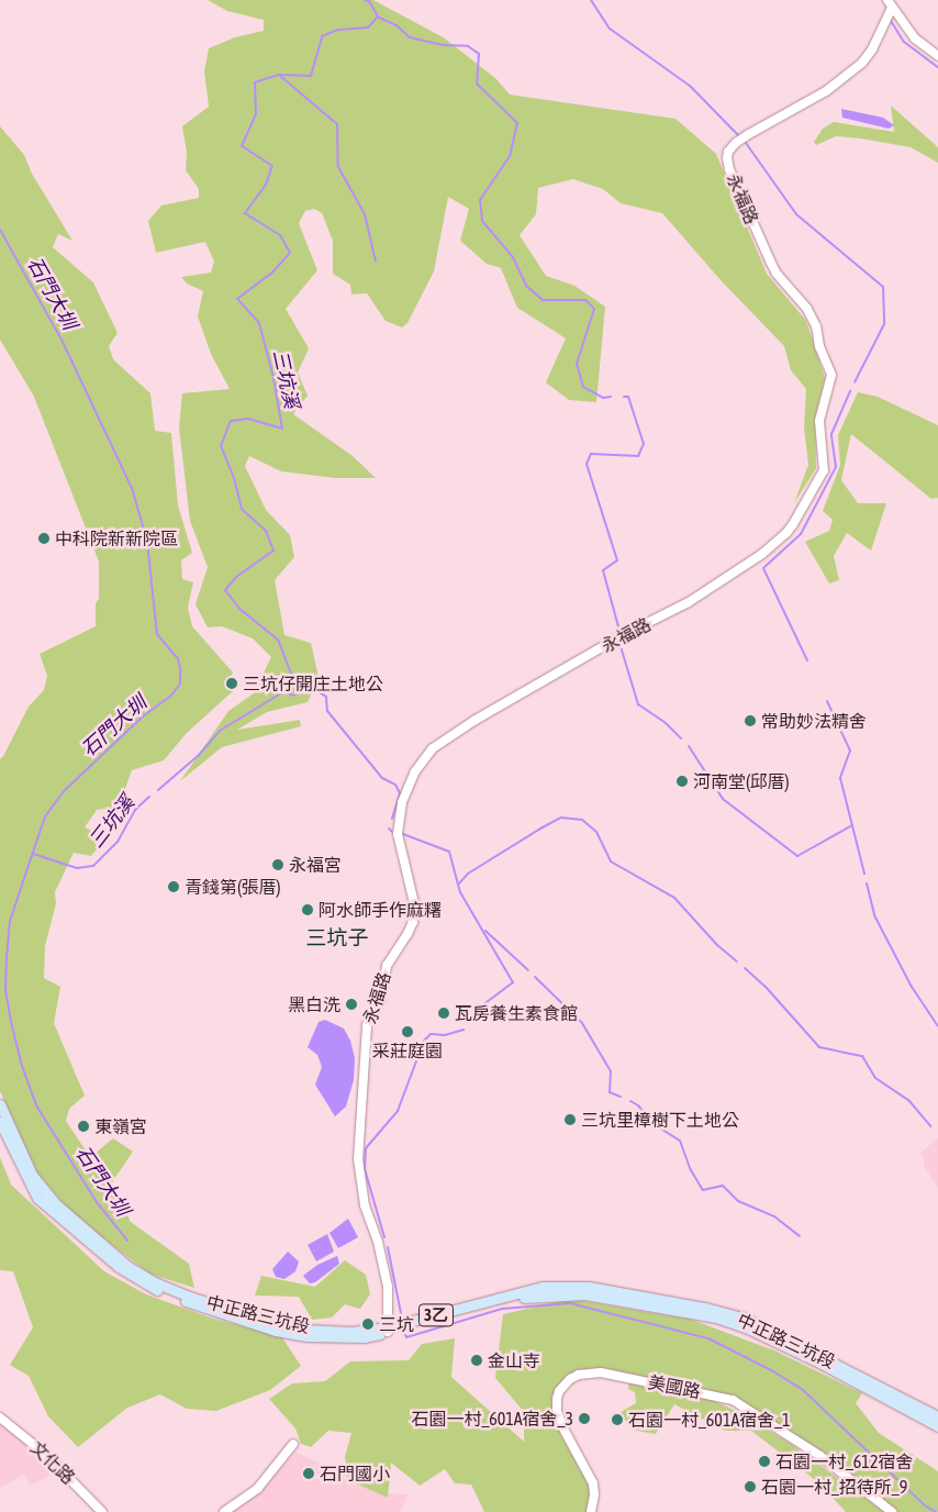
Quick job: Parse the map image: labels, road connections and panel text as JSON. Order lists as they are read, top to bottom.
{
  "streets": {
    "main road": ["中正路三坑段", "3乙"],
    "street": ["永福路", "美國路", "文化路"]
  },
  "crossings": [
    ["永福路", "中正路三坑段"]
  ],
  "districts": ["三坑子"],
  "water": ["石門大圳", "三坑溪"],
  "places": [
    "中科院新新院區",
    "三坑仔開庄土地公",
    "常助妙法精舍",
    "河南堂(邱厝)",
    "永福宮",
    "青錢第(張厝)",
    "阿水師手作麻糬",
    "黑白洗",
    "瓦房養生素食館",
    "采莊庭園",
    "三坑里樟樹下土地公",
    "東嶺宮",
    "三坑",
    "金山寺",
    "石園一村_601A宿舍_3",
    "石園一村_601A宿舍_1",
    "石園一村_612宿舍",
    "石門國小",
    "石園一村_招待所_9"
  ]
}
